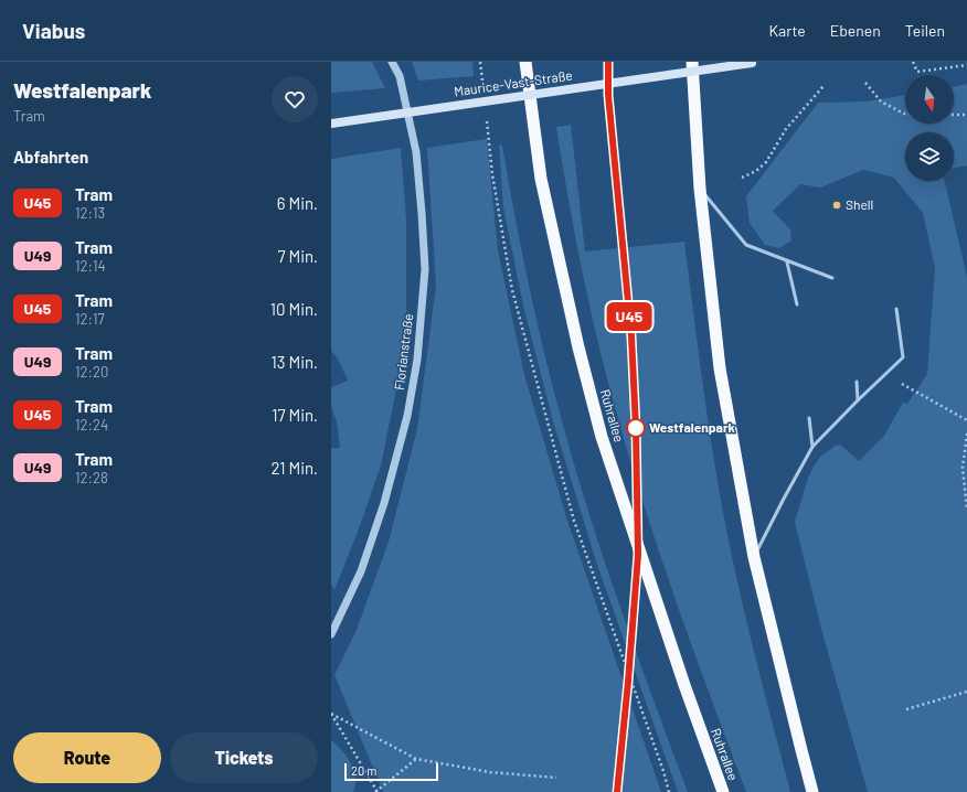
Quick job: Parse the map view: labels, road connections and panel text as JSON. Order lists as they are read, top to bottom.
{
  "streets": {
    "highway": ["Ruhrallee"],
    "main road": ["Maurice-Vast-Straße"],
    "street": ["Florianstraße"]
  },
  "places": ["Shell", "Westfalenpark"],
  "lines": ["tram line U45"],
  "scale_bar": "20 m",
  "north": "bottom",
  "page": {
    "header": "Viabus",
    "nav": ["Karte", "Ebenen", "Teilen"],
    "heading": [
      ["Westfalenpark", "Tram"],
      "Abfahrten"
    ],
    "on_map": "U45",
    "list": [
      {
        "mark": "U45",
        "name": "Tram",
        "note": "12:13",
        "value": "6 Min."
      },
      {
        "mark": "U49",
        "name": "Tram",
        "note": "12:14",
        "value": "7 Min."
      },
      {
        "mark": "U45",
        "name": "Tram",
        "note": "12:17",
        "value": "10 Min."
      },
      {
        "mark": "U49",
        "name": "Tram",
        "note": "12:20",
        "value": "13 Min."
      },
      {
        "mark": "U45",
        "name": "Tram",
        "note": "12:24",
        "value": "17 Min."
      },
      {
        "mark": "U49",
        "name": "Tram",
        "note": "12:28",
        "value": "21 Min."
      }
    ],
    "buttons": ["Route", "Tickets"],
    "scale": "20 m"
  }
}
